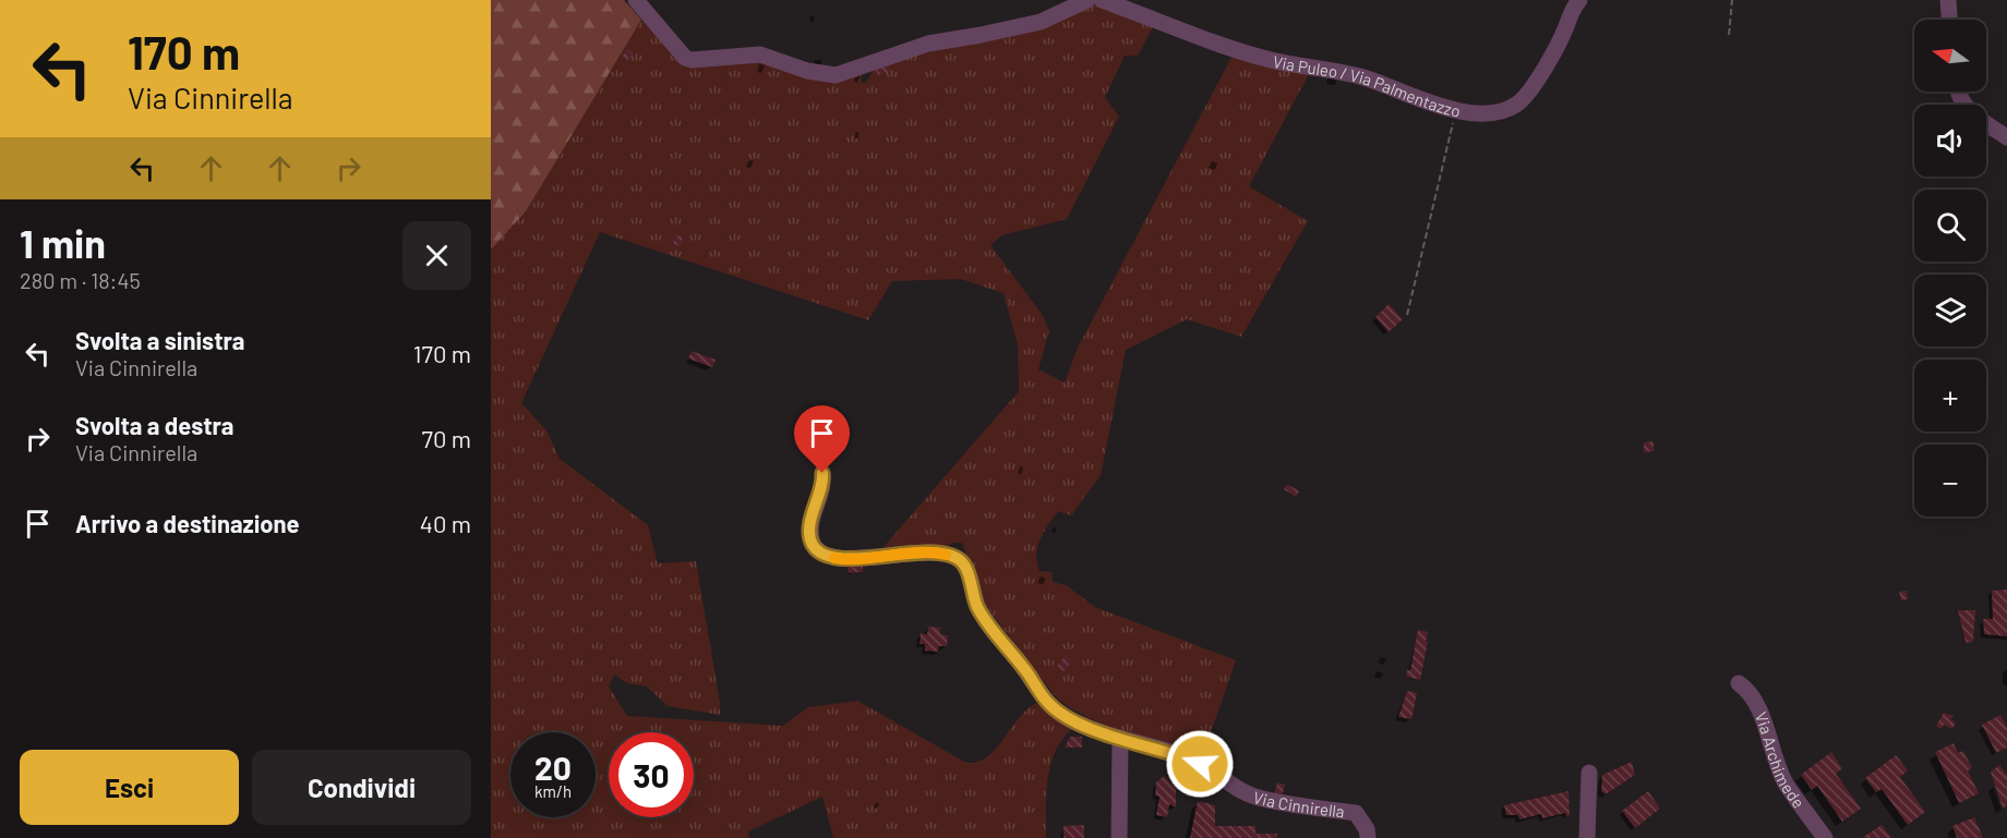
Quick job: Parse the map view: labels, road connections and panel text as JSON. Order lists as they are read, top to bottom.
{
  "streets": {
    "street": ["Via Puleo / Via Palmentazzo", "Via Archimede", "Via Cinnirella"]
  },
  "north": "left",
  "page": {
    "turn": ["170 m", "Via Cinnirella"],
    "map_buttons": ["+", "−"],
    "heading": ["1 min", "280 m · 18:45"],
    "list": [
      {
        "name": "Svolta a sinistra",
        "note": "Via Cinnirella",
        "value": "170 m"
      },
      {
        "name": "Svolta a destra",
        "note": "Via Cinnirella",
        "value": "70 m"
      },
      {
        "name": "Arrivo a destinazione",
        "value": "40 m"
      }
    ],
    "speed": "20 km/h",
    "limit": "30",
    "buttons": ["Esci", "Condividi"]
  }
}
